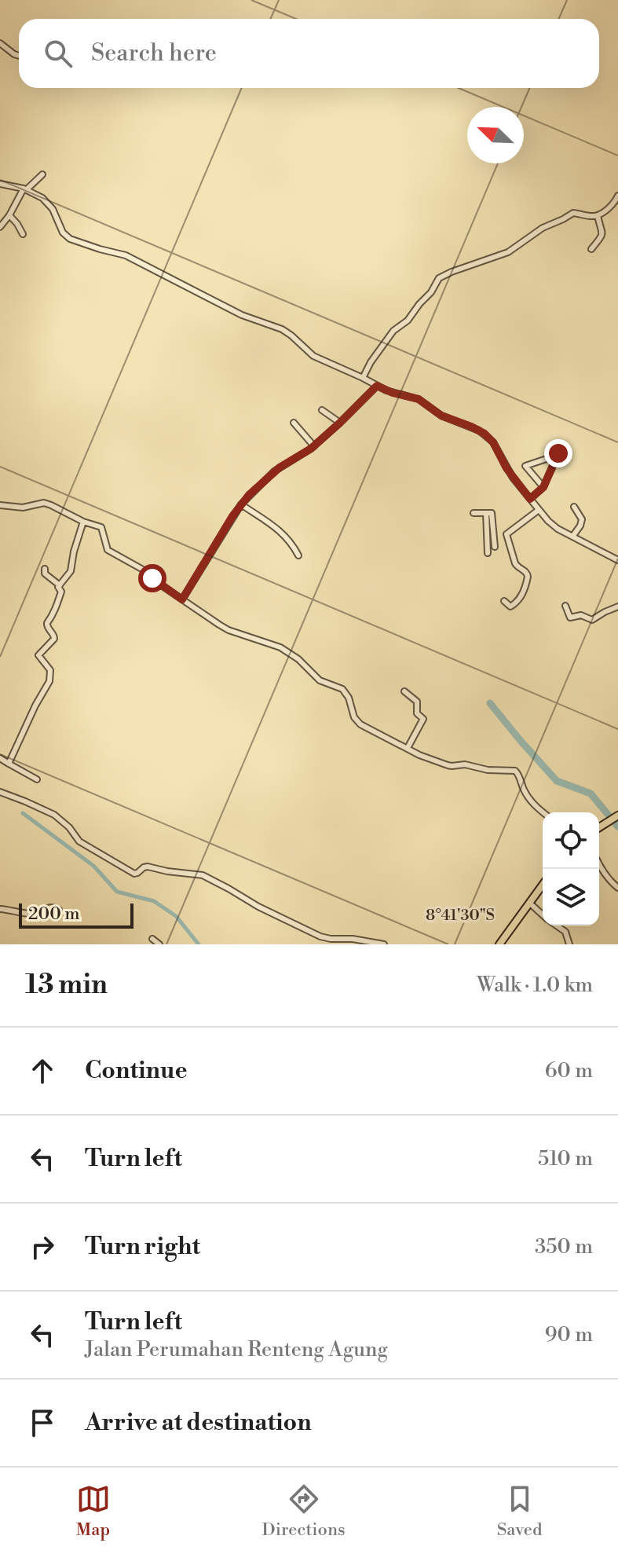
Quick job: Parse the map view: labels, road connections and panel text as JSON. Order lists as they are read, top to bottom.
{
  "scale_bar": "200 m",
  "north": "top left",
  "page": {
    "search": "Search here",
    "scale": "200 m",
    "heading": ["13 min", "Walk · 1.0 km"],
    "list": [
      ["Continue", "60 m"],
      ["Turn left", "510 m"],
      ["Turn right", "350 m"],
      ["Turn left", "Jalan Perumahan Renteng Agung", "90 m"],
      "Arrive at destination"
    ],
    "nav": ["Map", "Directions", "Saved"]
  },
  "coordinates": ["8°41'30\"S"]
}
